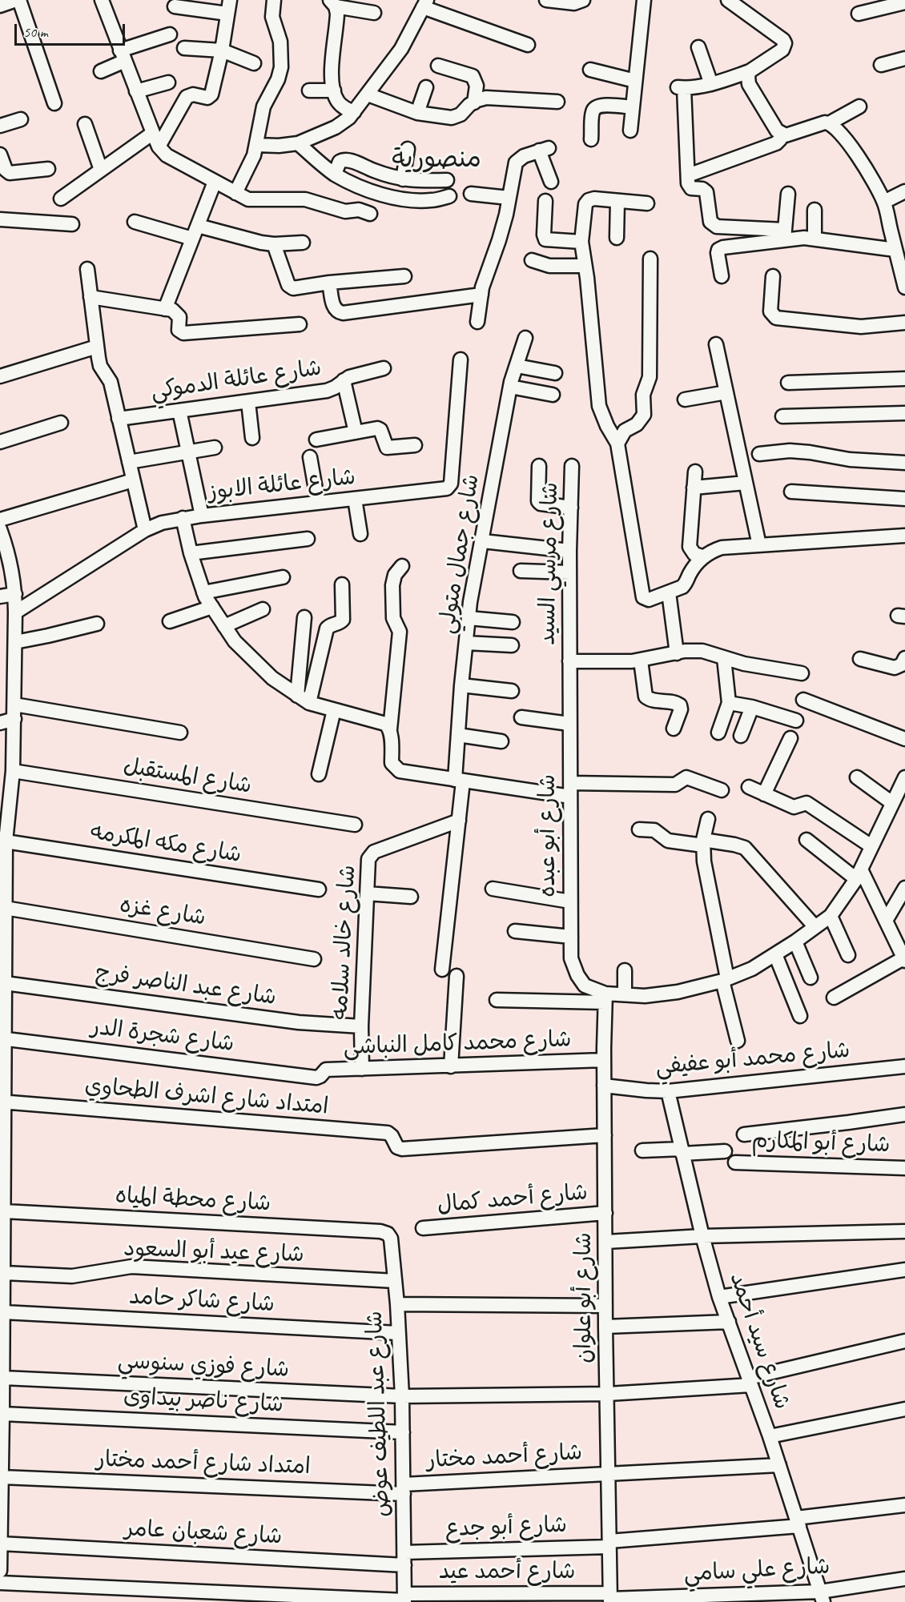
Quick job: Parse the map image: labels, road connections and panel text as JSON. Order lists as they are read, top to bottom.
{
  "streets": {
    "street": [
      "شارع عائلة الدموكي",
      "شارع عائلة الابوز",
      "شارع جمال متولي",
      "شارع مرسي السيد",
      "شارع المستقبل",
      "شارع أبو عبده",
      "شارع مكه المكرمه",
      "شارع غزه",
      "شارع خالد سلامه",
      "شارع عبد الناصر فرج",
      "شارع شجرة الدر",
      "شارع محمد كامل النباشى",
      "شارع محمد أبو عفيفي",
      "امتداد شارع اشرف الطحاوي",
      "شارع أبو المكارم",
      "شارع أحمد كمال",
      "شارع محطة المياه",
      "شارع عيد أبو السعود",
      "شارع أبو علوان",
      "شارع شاكر حامد",
      "شارع سيد أحمد",
      "شارع فوزي سنوسي",
      "شارع ناصر بيداوى",
      "شارع عبد اللطيف عوض",
      "شارع أحمد مختار",
      "امتداد شارع أحمد مختار",
      "شارع أبو جدع",
      "شارع شعبان عامر",
      "شارع علي سامي",
      "شارع أحمد عيد"
    ]
  },
  "crossings": [
    ["شارع جمال متولي", "شارع خالد سلامه"],
    ["شارع مرسي السيد", "شارع أبو عبده"],
    ["شارع أبو عبده", "شارع أبو علوان"],
    ["شارع خالد سلامه", "شارع عبد الناصر فرج"],
    ["شارع خالد سلامه", "شارع محمد كامل النباشى"],
    ["شارع شجرة الدر", "شارع محمد كامل النباشى"],
    ["شارع محمد كامل النباشى", "شارع أبو علوان"],
    ["شارع محمد أبو عفيفي", "شارع أبو علوان"],
    ["شارع محمد أبو عفيفي", "شارع سيد أحمد"],
    ["امتداد شارع اشرف الطحاوي", "شارع أبو علوان"],
    ["شارع أحمد كمال", "شارع أبو علوان"],
    ["شارع محطة المياه", "شارع عبد اللطيف عوض"],
    ["شارع عيد أبو السعود", "شارع عبد اللطيف عوض"],
    ["شارع أبو علوان", "شارع فوزي سنوسي"],
    ["شارع أبو علوان", "شارع أحمد مختار"],
    ["شارع أبو علوان", "شارع أبو جدع"],
    ["شارع أبو علوان", "شارع علي سامي"],
    ["شارع أبو علوان", "شارع أحمد عيد"],
    ["شارع شاكر حامد", "شارع عبد اللطيف عوض"],
    ["شارع سيد أحمد", "شارع فوزي سنوسي"],
    ["شارع سيد أحمد", "شارع أحمد مختار"],
    ["شارع سيد أحمد", "شارع أبو جدع"],
    ["شارع سيد أحمد", "شارع علي سامي"],
    ["شارع فوزي سنوسي", "شارع عبد اللطيف عوض"],
    ["شارع ناصر بيداوى", "شارع عبد اللطيف عوض"],
    ["شارع عبد اللطيف عوض", "شارع أحمد مختار"],
    ["شارع عبد اللطيف عوض", "امتداد شارع أحمد مختار"],
    ["شارع عبد اللطيف عوض", "شارع أبو جدع"],
    ["شارع عبد اللطيف عوض", "شارع شعبان عامر"],
    ["شارع عبد اللطيف عوض", "شارع أحمد عيد"],
    ["شارع أحمد مختار", "امتداد شارع أحمد مختار"],
    ["شارع أبو جدع", "شارع شعبان عامر"],
    ["شارع علي سامي", "شارع أحمد عيد"]
  ],
  "districts": ["منصورية"],
  "scale_bar": "50 m"
}
